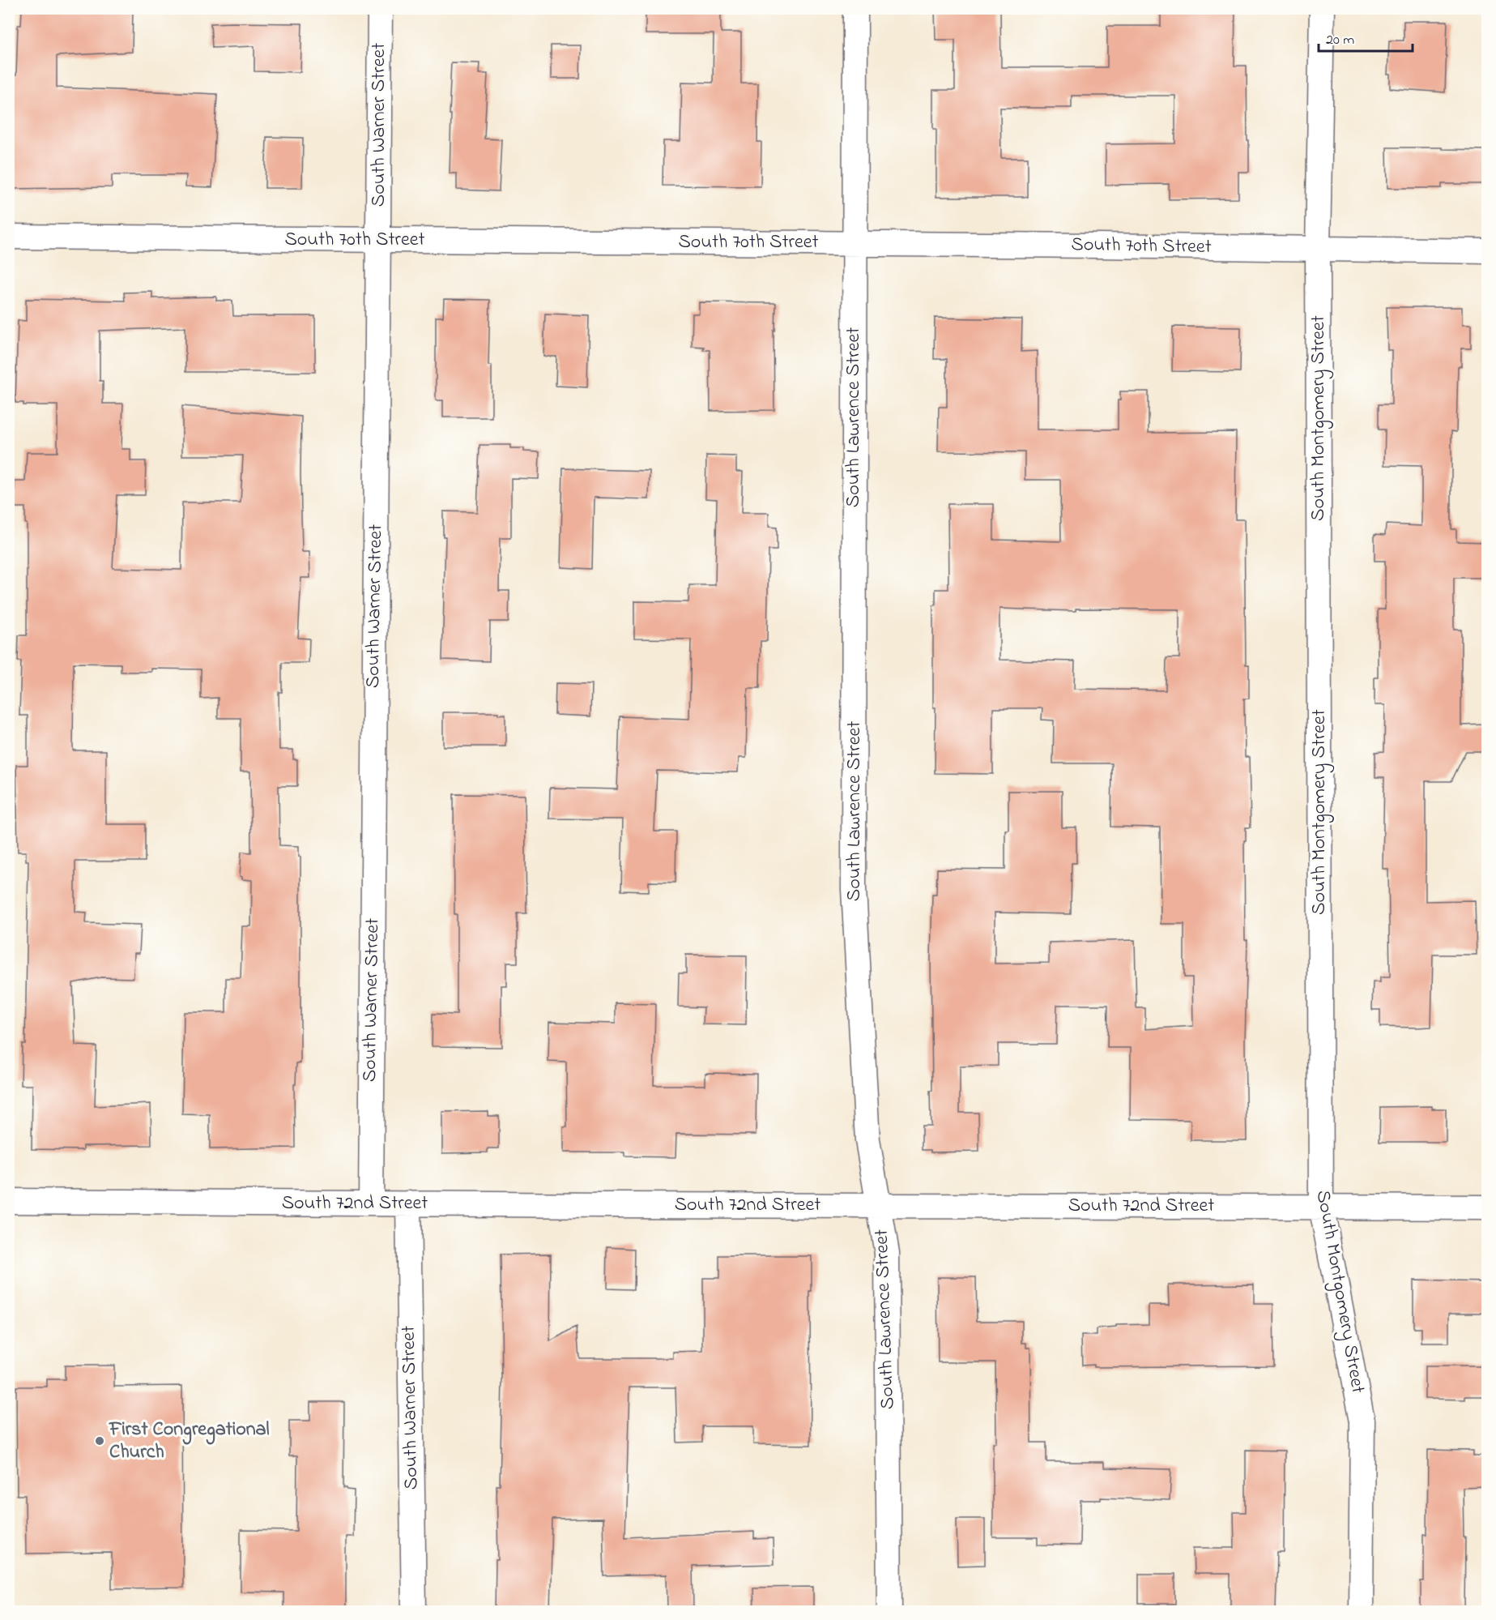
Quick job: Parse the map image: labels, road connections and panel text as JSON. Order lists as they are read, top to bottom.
{
  "streets": {
    "street": [
      "South Warner Street",
      "South 70th Street",
      "South Lawrence Street",
      "South Montgomery Street",
      "South 72nd Street"
    ]
  },
  "crossings": [
    ["South Warner Street", "South 70th Street"],
    ["South Warner Street", "South 72nd Street"],
    ["South 70th Street", "South Lawrence Street"],
    ["South 70th Street", "South Montgomery Street"],
    ["South Lawrence Street", "South 72nd Street"],
    ["South Montgomery Street", "South 72nd Street"]
  ],
  "places": ["First Congregational Church"],
  "scale_bar": "20 m"
}
